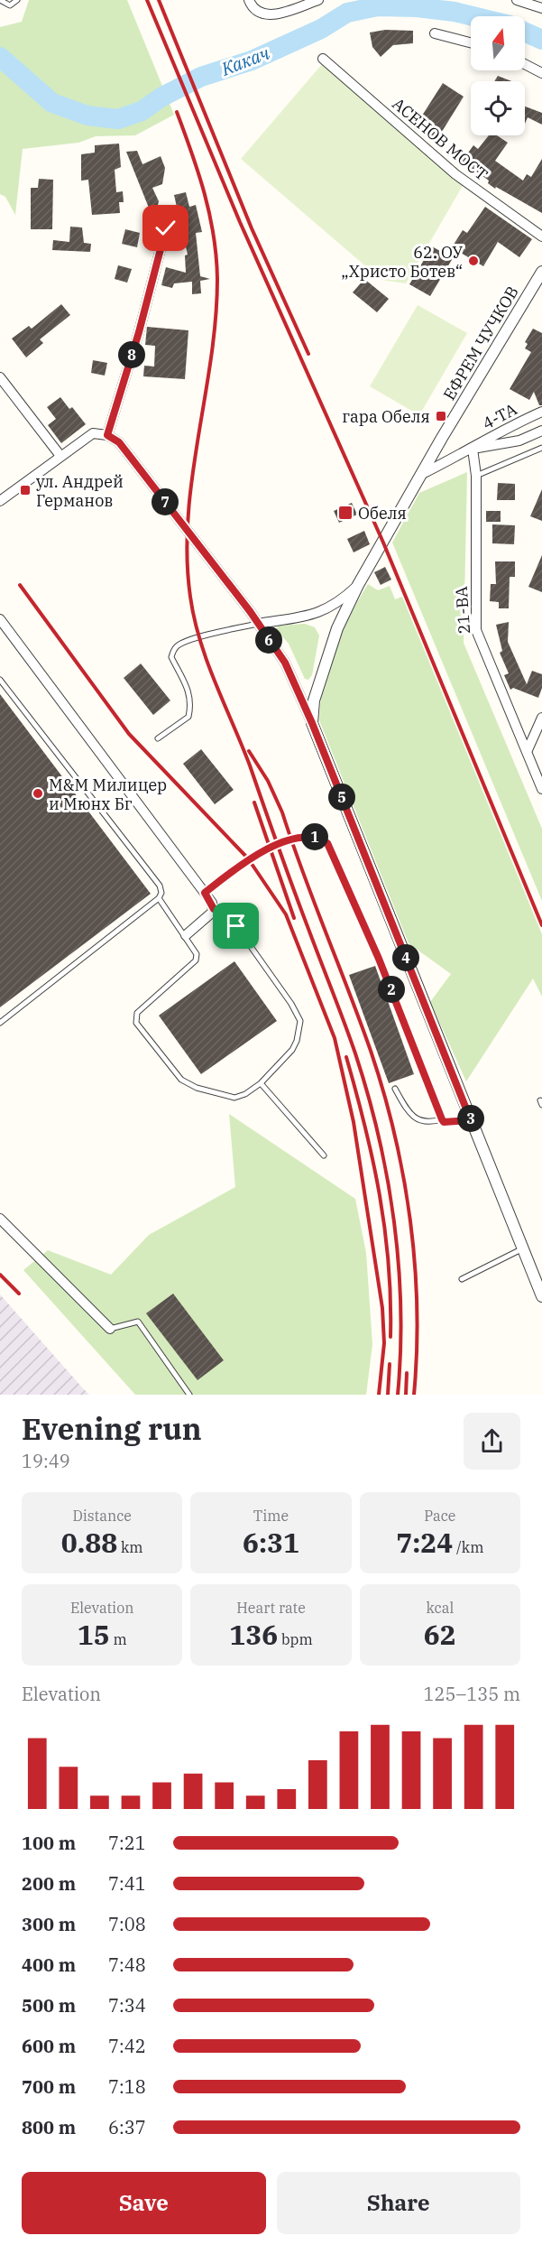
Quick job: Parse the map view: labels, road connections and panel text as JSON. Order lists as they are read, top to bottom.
{
  "streets": {
    "street": [
      "АСЕНОВ МОСТ",
      "ЕФРЕМ ЧУЧКОВ",
      "4-ТА",
      "21-ВА"
    ]
  },
  "crossings": [
    ["ЕФРЕМ ЧУЧКОВ", "4-ТА"],
    ["4-ТА", "21-ВА"]
  ],
  "water": ["Какач"],
  "places": {
    "other": ["62. ОУ „Христо Ботев“", "М&M Mилицер и Мюнх Бг"],
    "transit": ["гара Обеля", "ул. Андрей Германов", "Обеля"]
  },
  "north": "top",
  "page": {
    "pins": [
      "8",
      "7",
      "6",
      "5",
      "1",
      "4",
      "2",
      "3"
    ],
    "heading": ["Evening run", "19:49"],
    "stats": [
      ["Distance", "0.88 km"],
      ["Time", "6:31"],
      ["Pace", "7:24 /km"],
      ["Elevation", "15 m"],
      ["Heart rate", "136 bpm"],
      ["kcal", "62"]
    ],
    "chart": ["Elevation", "125–135 m"],
    "list": [
      {
        "name": "100 m",
        "note": "7:21"
      },
      {
        "name": "200 m",
        "note": "7:41"
      },
      {
        "name": "300 m",
        "note": "7:08"
      },
      {
        "name": "400 m",
        "note": "7:48"
      },
      {
        "name": "500 m",
        "note": "7:34"
      },
      {
        "name": "600 m",
        "note": "7:42"
      },
      {
        "name": "700 m",
        "note": "7:18"
      },
      {
        "name": "800 m",
        "note": "6:37"
      }
    ],
    "buttons": ["Save", "Share"]
  }
}
